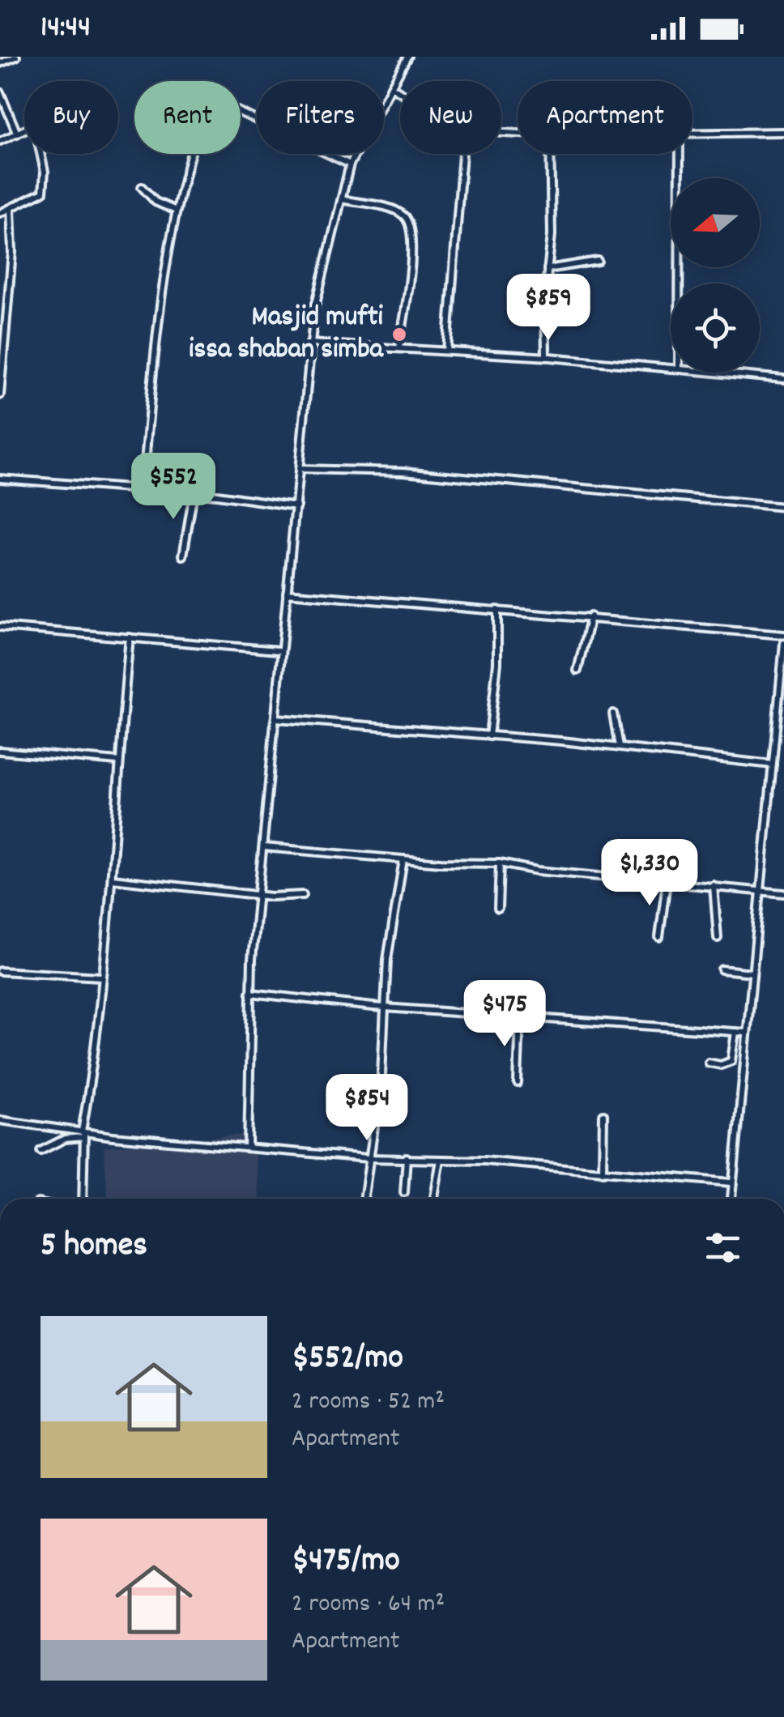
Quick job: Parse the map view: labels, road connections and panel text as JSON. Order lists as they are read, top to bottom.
{
  "places": ["Masjid mufti issa shaban simba"],
  "north": "left",
  "page": {
    "status": "14:44",
    "chip": [
      "Buy",
      "Rent",
      "Filters",
      "New",
      "Apartment"
    ],
    "price": [
      "$859",
      "$552",
      "$1,330",
      "$475",
      "$854"
    ],
    "heading": "5 homes",
    "list": [
      {
        "name": "$552/mo",
        "note": "2 rooms · 52 m² · Apartment"
      },
      {
        "name": "$475/mo",
        "note": "2 rooms · 64 m² · Apartment"
      }
    ]
  }
}
